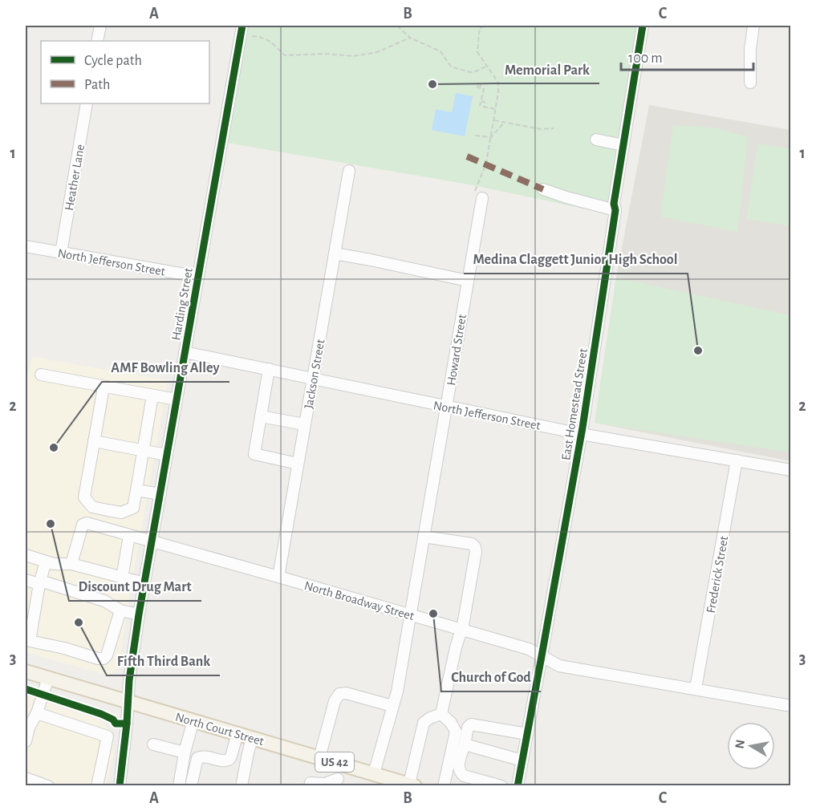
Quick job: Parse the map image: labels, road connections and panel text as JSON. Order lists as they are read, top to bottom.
{
  "streets": {
    "main road": ["North Court Street", "US 42"],
    "street": [
      "Heather Lane",
      "North Jefferson Street",
      "Harding Street",
      "Howard Street",
      "Jackson Street",
      "East Homestead Street",
      "Frederick Street",
      "North Broadway Street"
    ]
  },
  "crossings": [
    ["Heather Lane", "North Jefferson Street"],
    ["North Jefferson Street", "Harding Street"],
    ["North Jefferson Street", "Howard Street"],
    ["North Jefferson Street", "Jackson Street"],
    ["North Jefferson Street", "East Homestead Street"],
    ["North Jefferson Street", "Frederick Street"],
    ["Harding Street", "North Broadway Street"],
    ["Harding Street", "North Court Street"],
    ["Howard Street", "North Broadway Street"],
    ["Howard Street", "North Court Street"],
    ["Jackson Street", "North Broadway Street"],
    ["East Homestead Street", "North Broadway Street"],
    ["Frederick Street", "North Broadway Street"]
  ],
  "places": [
    "Memorial Park",
    "Medina Claggett Junior High School",
    "AMF Bowling Alley",
    "Discount Drug Mart",
    "Church of God",
    "Fifth Third Bank"
  ],
  "legend": ["Cycle path", "Path"],
  "scale_bar": "100 m",
  "north": "left",
  "grid": {
    "columns": ["A", "B", "C"],
    "rows": ["1", "2", "3"]
  }
}
